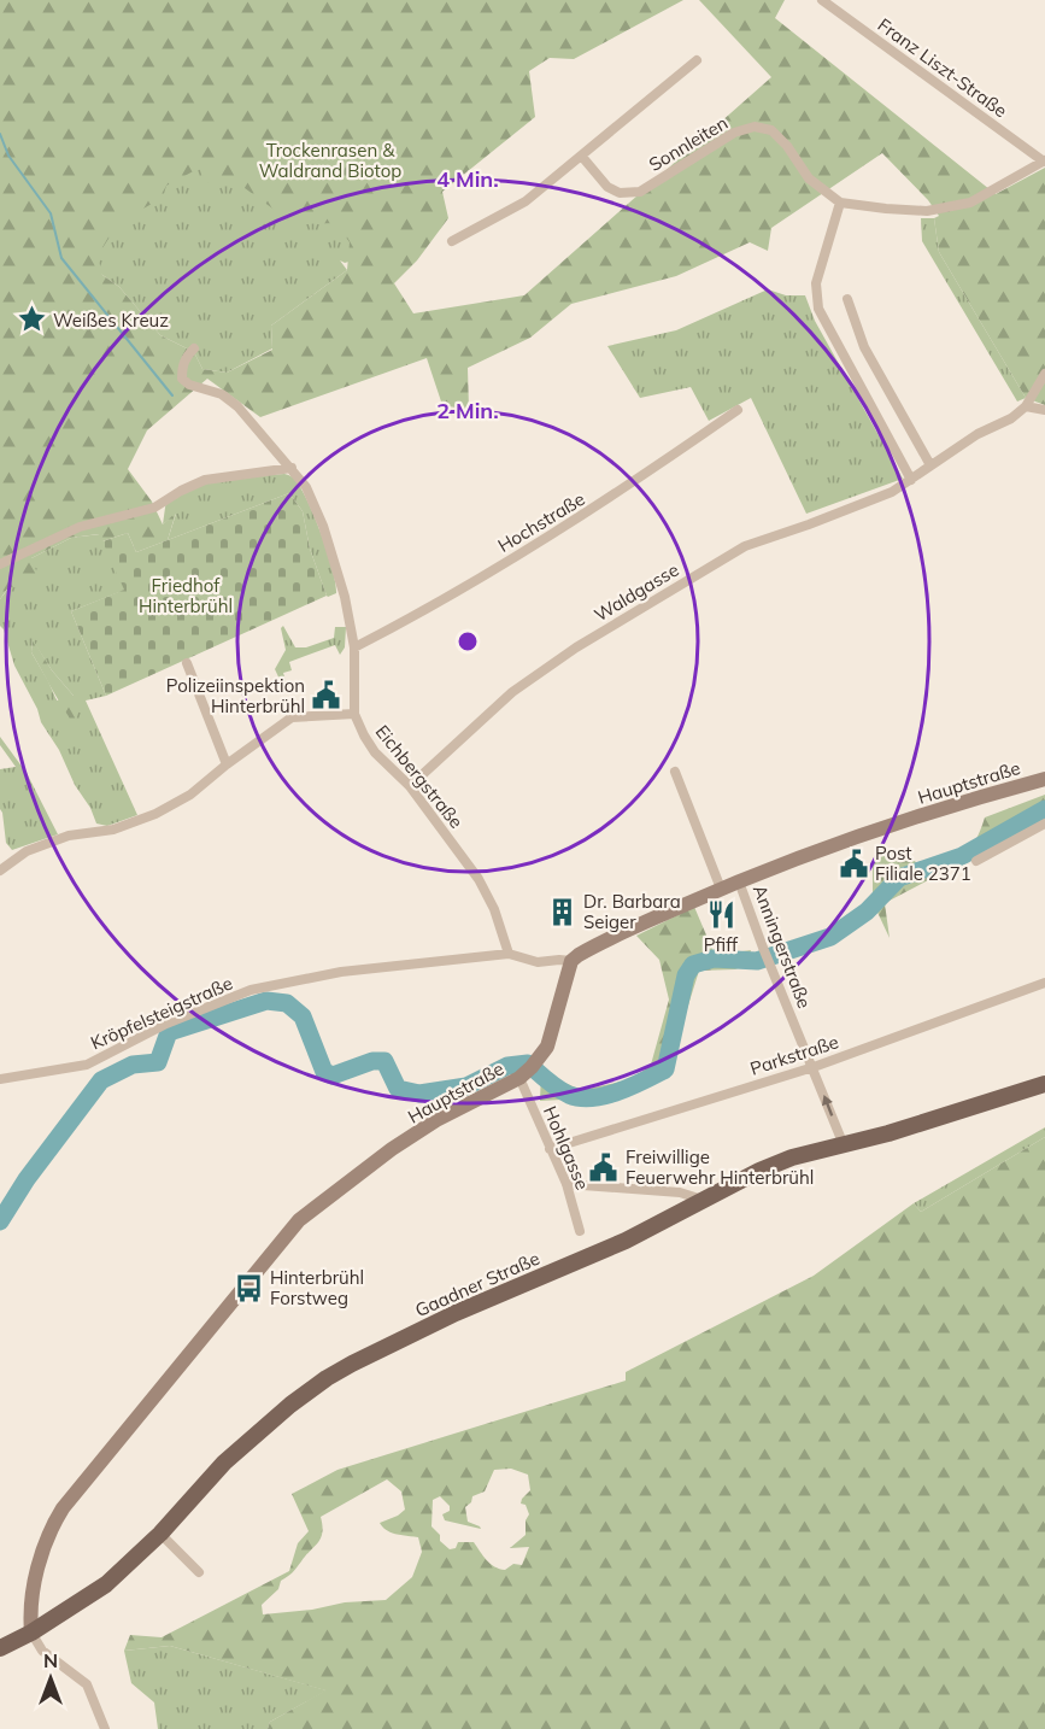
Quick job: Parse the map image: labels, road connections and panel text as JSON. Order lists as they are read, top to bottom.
{
  "streets": {
    "main road": ["Hauptstraße", "Gaadner Straße"],
    "street": [
      "Franz Liszt-Straße",
      "Sonnleiten",
      "Hochstraße",
      "Waldgasse",
      "Eichbergstraße",
      "Anningerstraße",
      "Kröpfelsteigstraße",
      "Parkstraße",
      "Hohlgasse"
    ]
  },
  "crossings": [
    ["Hochstraße", "Eichbergstraße"],
    ["Waldgasse", "Eichbergstraße"],
    ["Eichbergstraße", "Kröpfelsteigstraße"],
    ["Hauptstraße", "Anningerstraße"],
    ["Hauptstraße", "Hohlgasse"],
    ["Hauptstraße", "Gaadner Straße"],
    ["Anningerstraße", "Parkstraße"],
    ["Anningerstraße", "Gaadner Straße"],
    ["Parkstraße", "Hohlgasse"]
  ],
  "parks": ["Trockenrasen & Waldrand Biotop", "Friedhof Hinterbrühl"],
  "places": {
    "place": ["Weißes Kreuz"],
    "public building": ["Polizeiinspektion Hinterbrühl", "Post Filiale 2371", "Freiwillige Feuerwehr Hinterbrühl"],
    "building": ["Dr. Barbara Seiger"],
    "restaurant": ["Pfiff"],
    "bus stop": ["Hinterbrühl Forstweg"]
  },
  "north": "top",
  "rings": ["4 Min.", "2 Min."]
}
